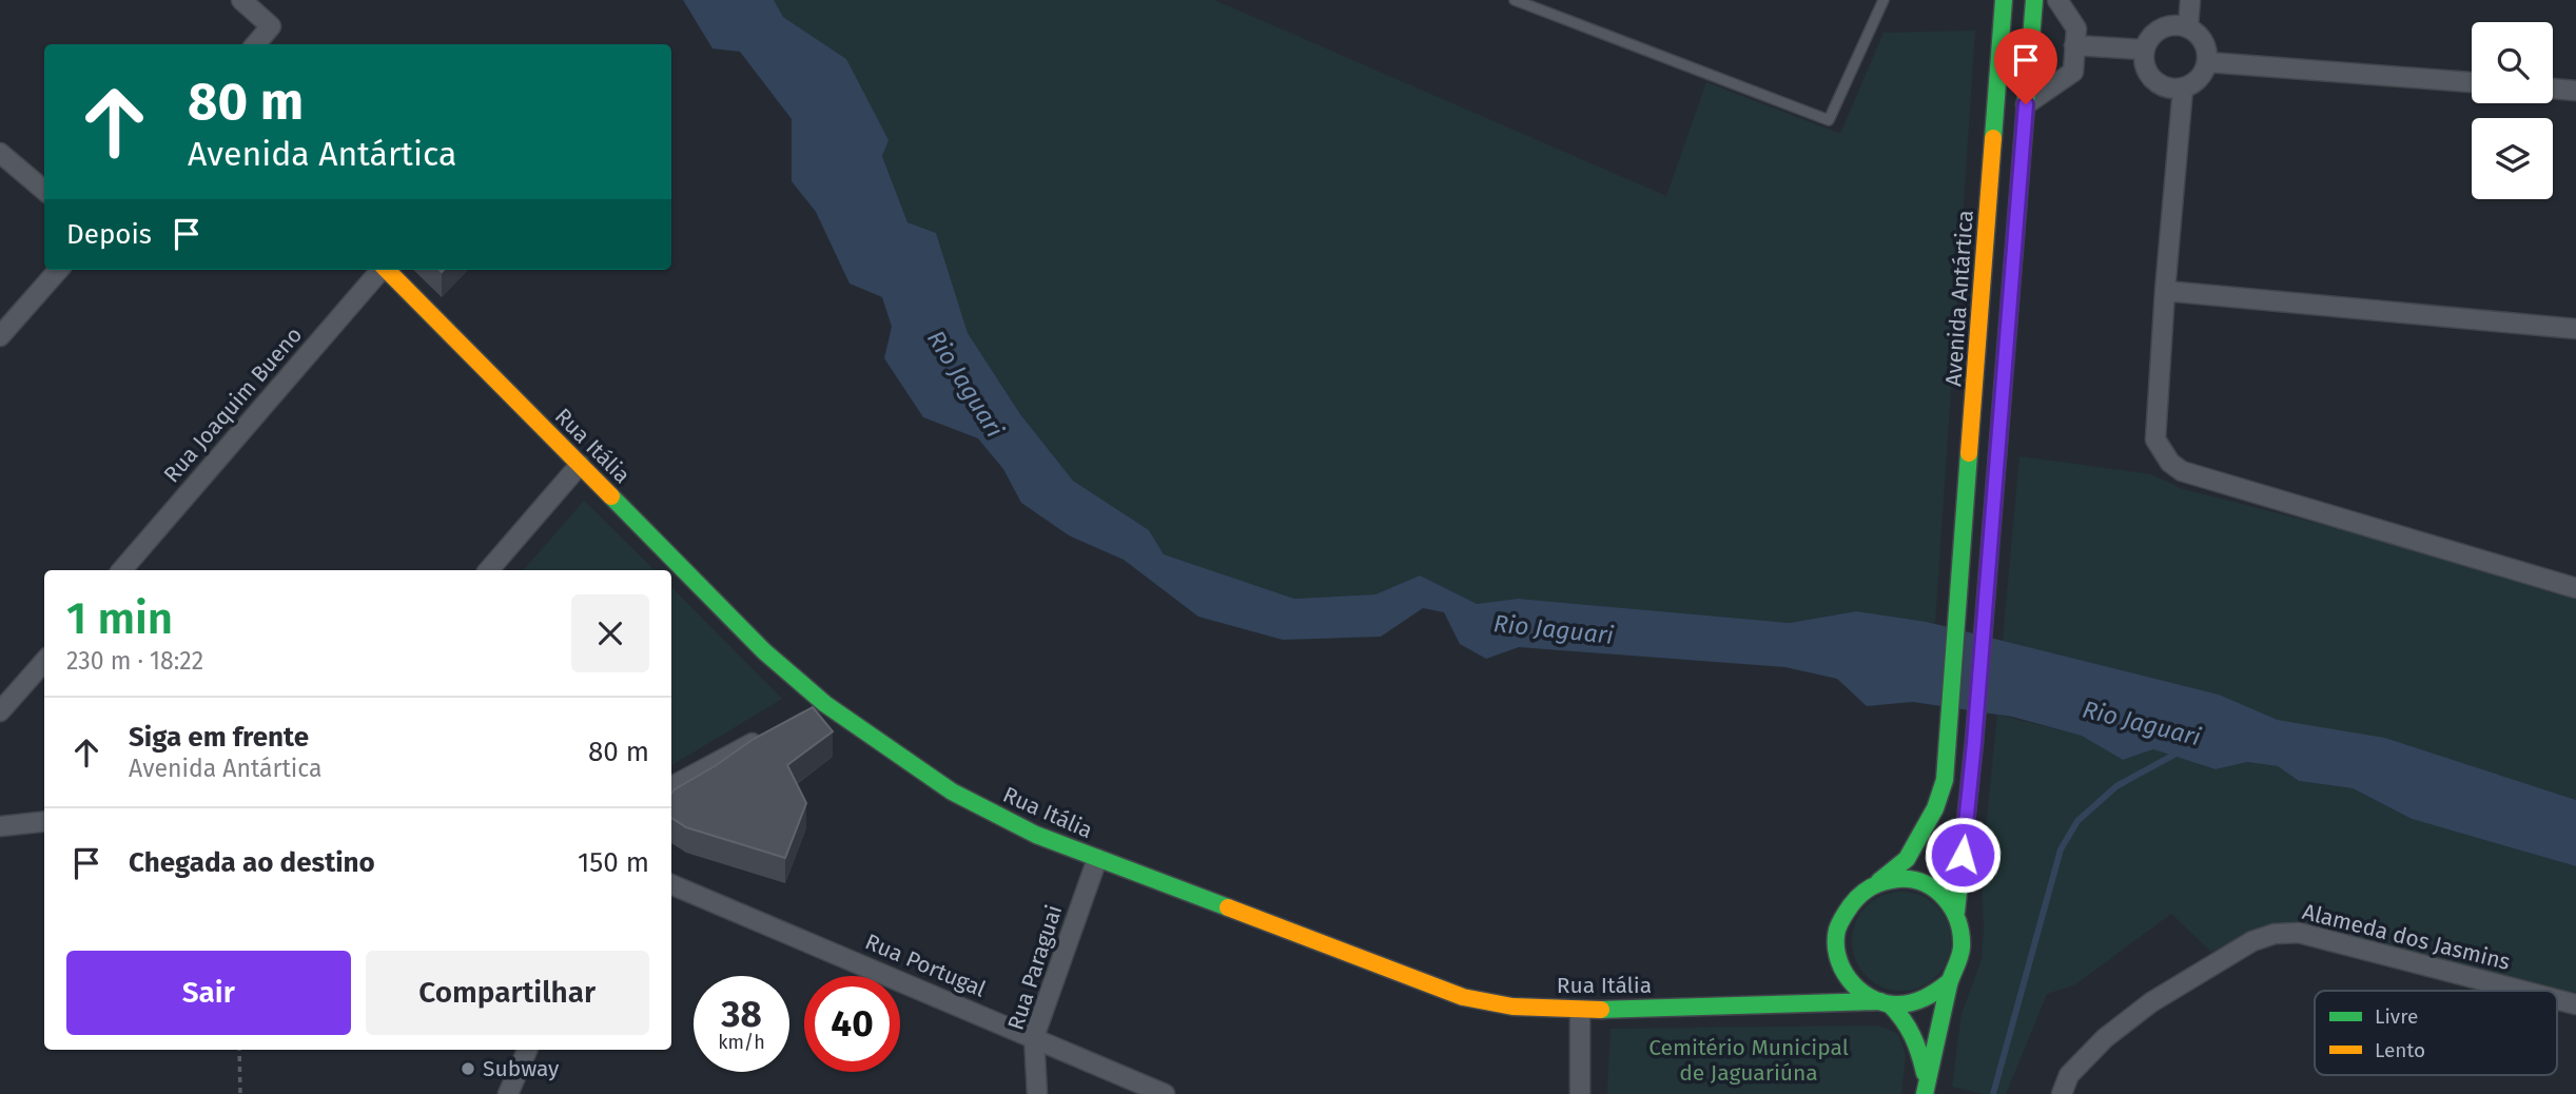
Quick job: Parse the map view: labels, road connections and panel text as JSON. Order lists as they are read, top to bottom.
{
  "streets": {
    "street": [
      "Avenida Antártica",
      "Rua Joaquim Bueno",
      "Rua Itália",
      "Alameda dos Jasmins",
      "Rua Portugal",
      "Rua Paraguai"
    ]
  },
  "crossings": [
    ["Avenida Antártica", "Rua Itália"],
    ["Rua Itália", "Rua Paraguai"],
    ["Rua Portugal", "Rua Paraguai"]
  ],
  "water": ["Rio Jaguari"],
  "parks": ["Cemitério Municipal de Jaguariúna"],
  "places": ["Subway"],
  "legend": ["Livre", "Lento"],
  "page": {
    "turn": ["80 m", "Avenida Antártica"],
    "then": "Depois",
    "heading": ["1 min", "230 m · 18:22"],
    "list": [
      {
        "name": "Siga em frente",
        "note": "Avenida Antártica",
        "value": "80 m"
      },
      {
        "name": "Chegada ao destino",
        "value": "150 m"
      }
    ],
    "buttons": ["Sair", "Compartilhar"],
    "speed": "38 km/h",
    "limit": "40"
  }
}
